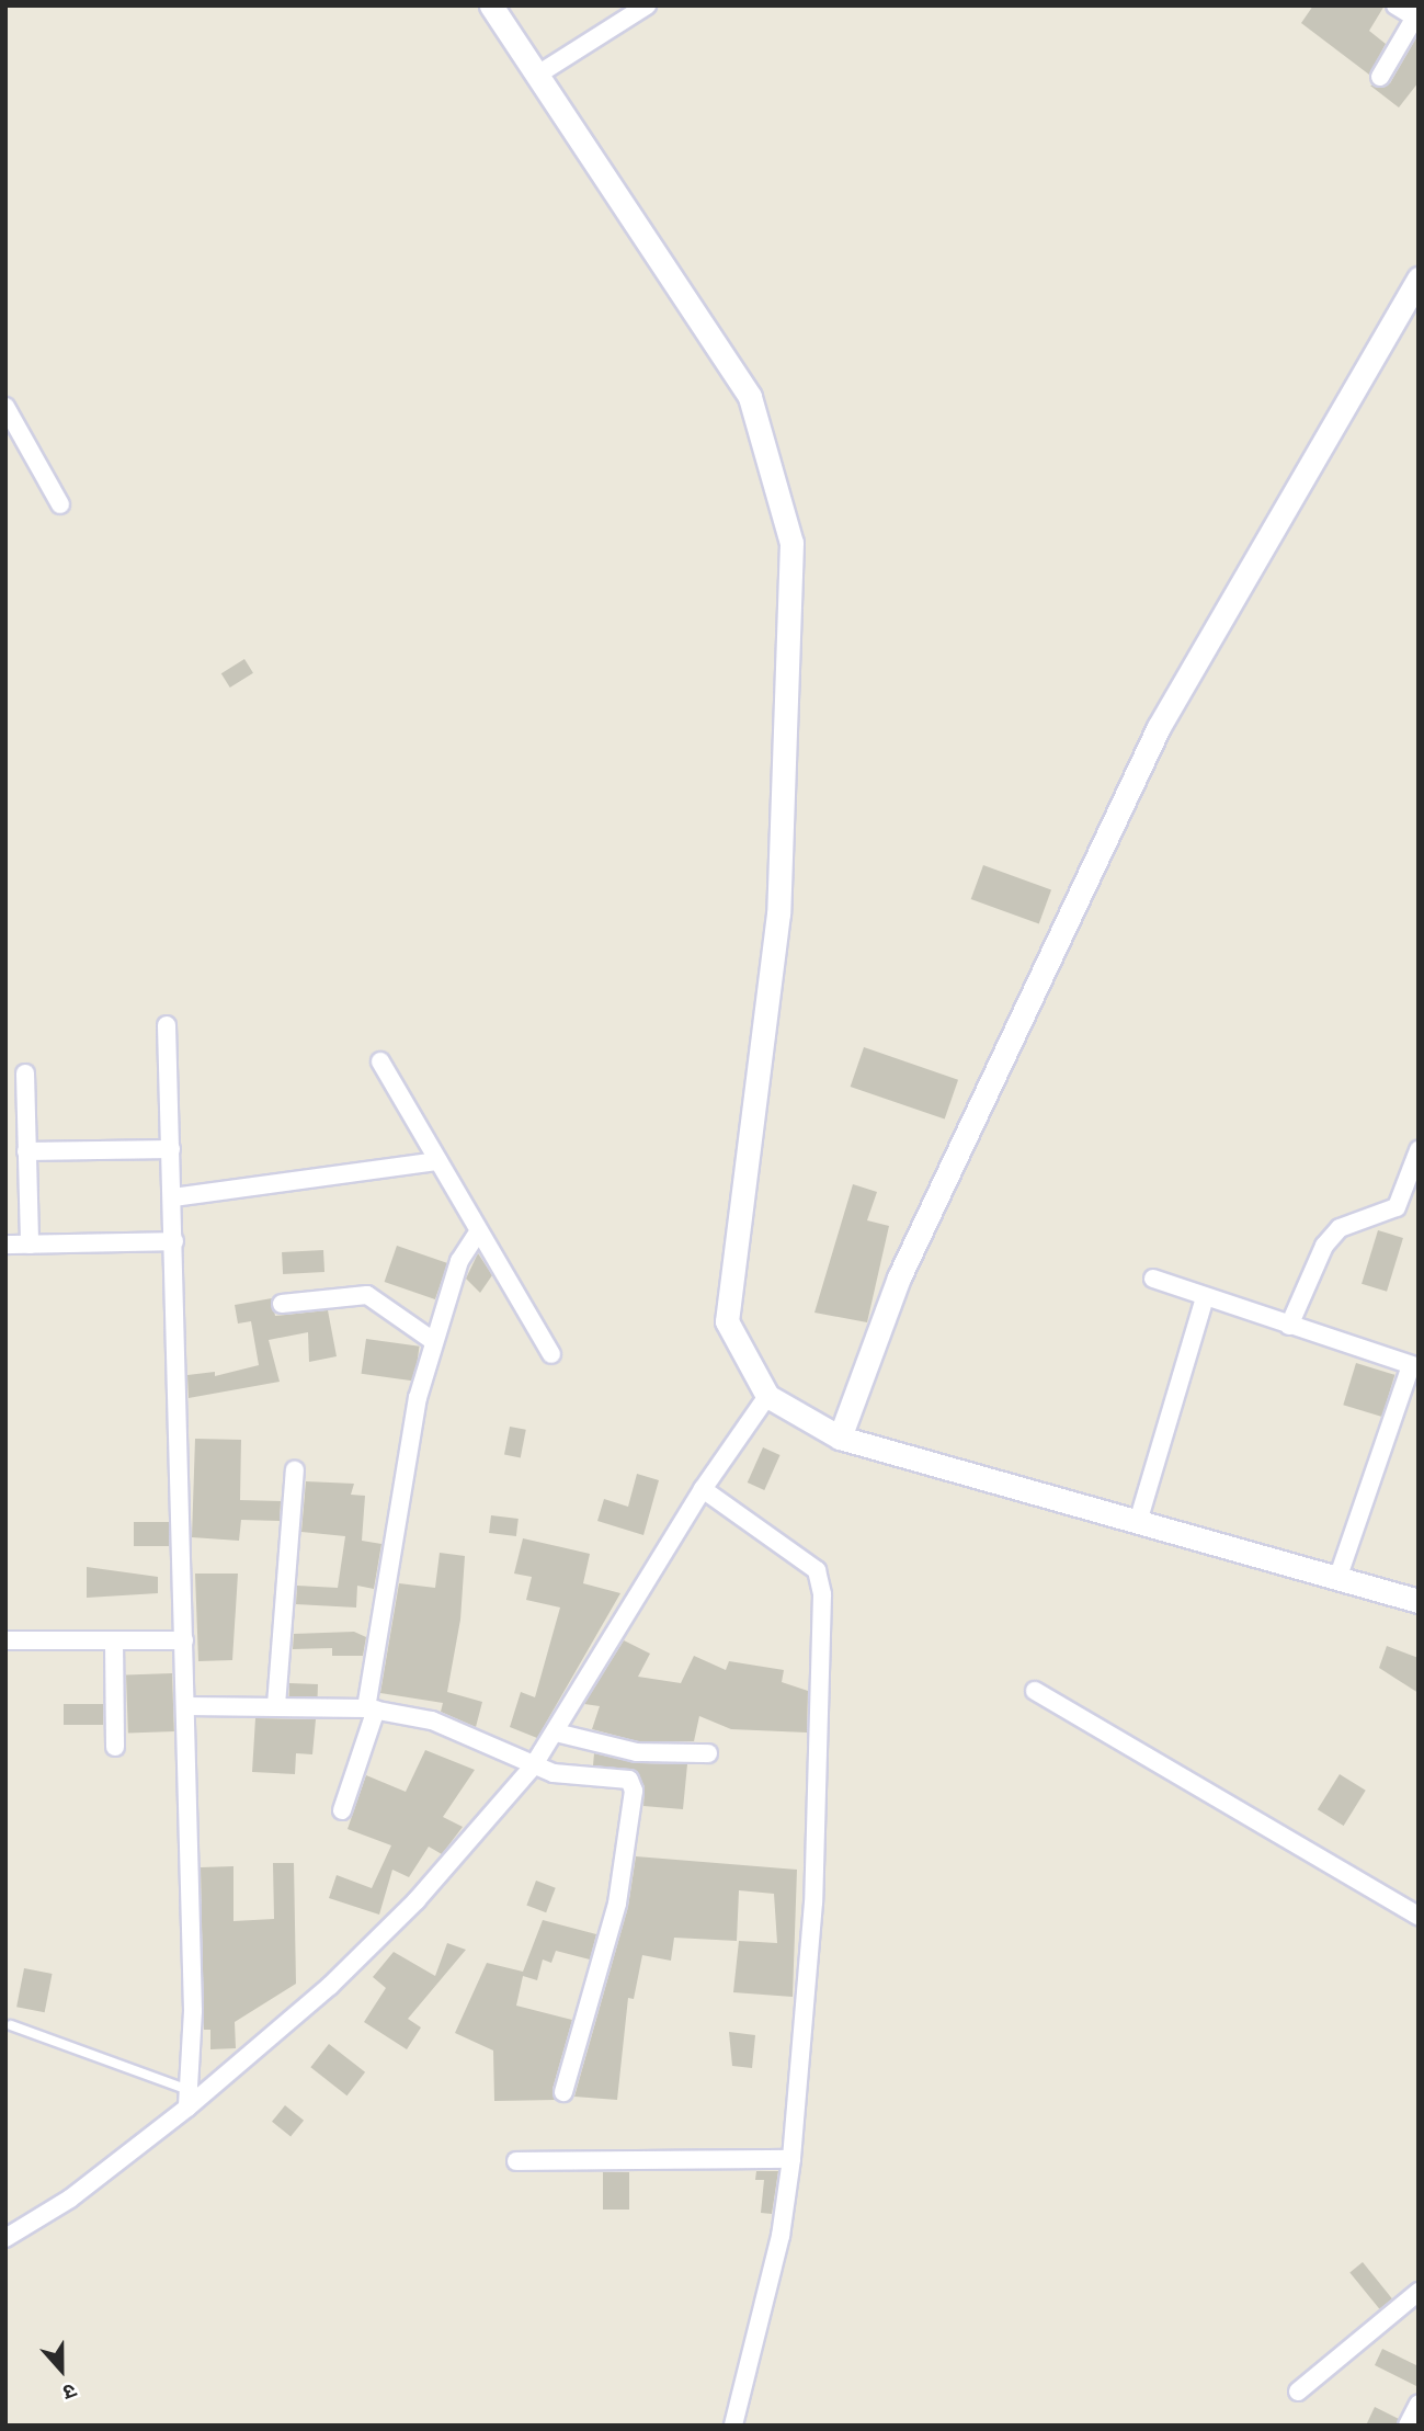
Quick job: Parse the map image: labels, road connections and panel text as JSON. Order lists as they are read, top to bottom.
{
  "north": "bottom"
}
